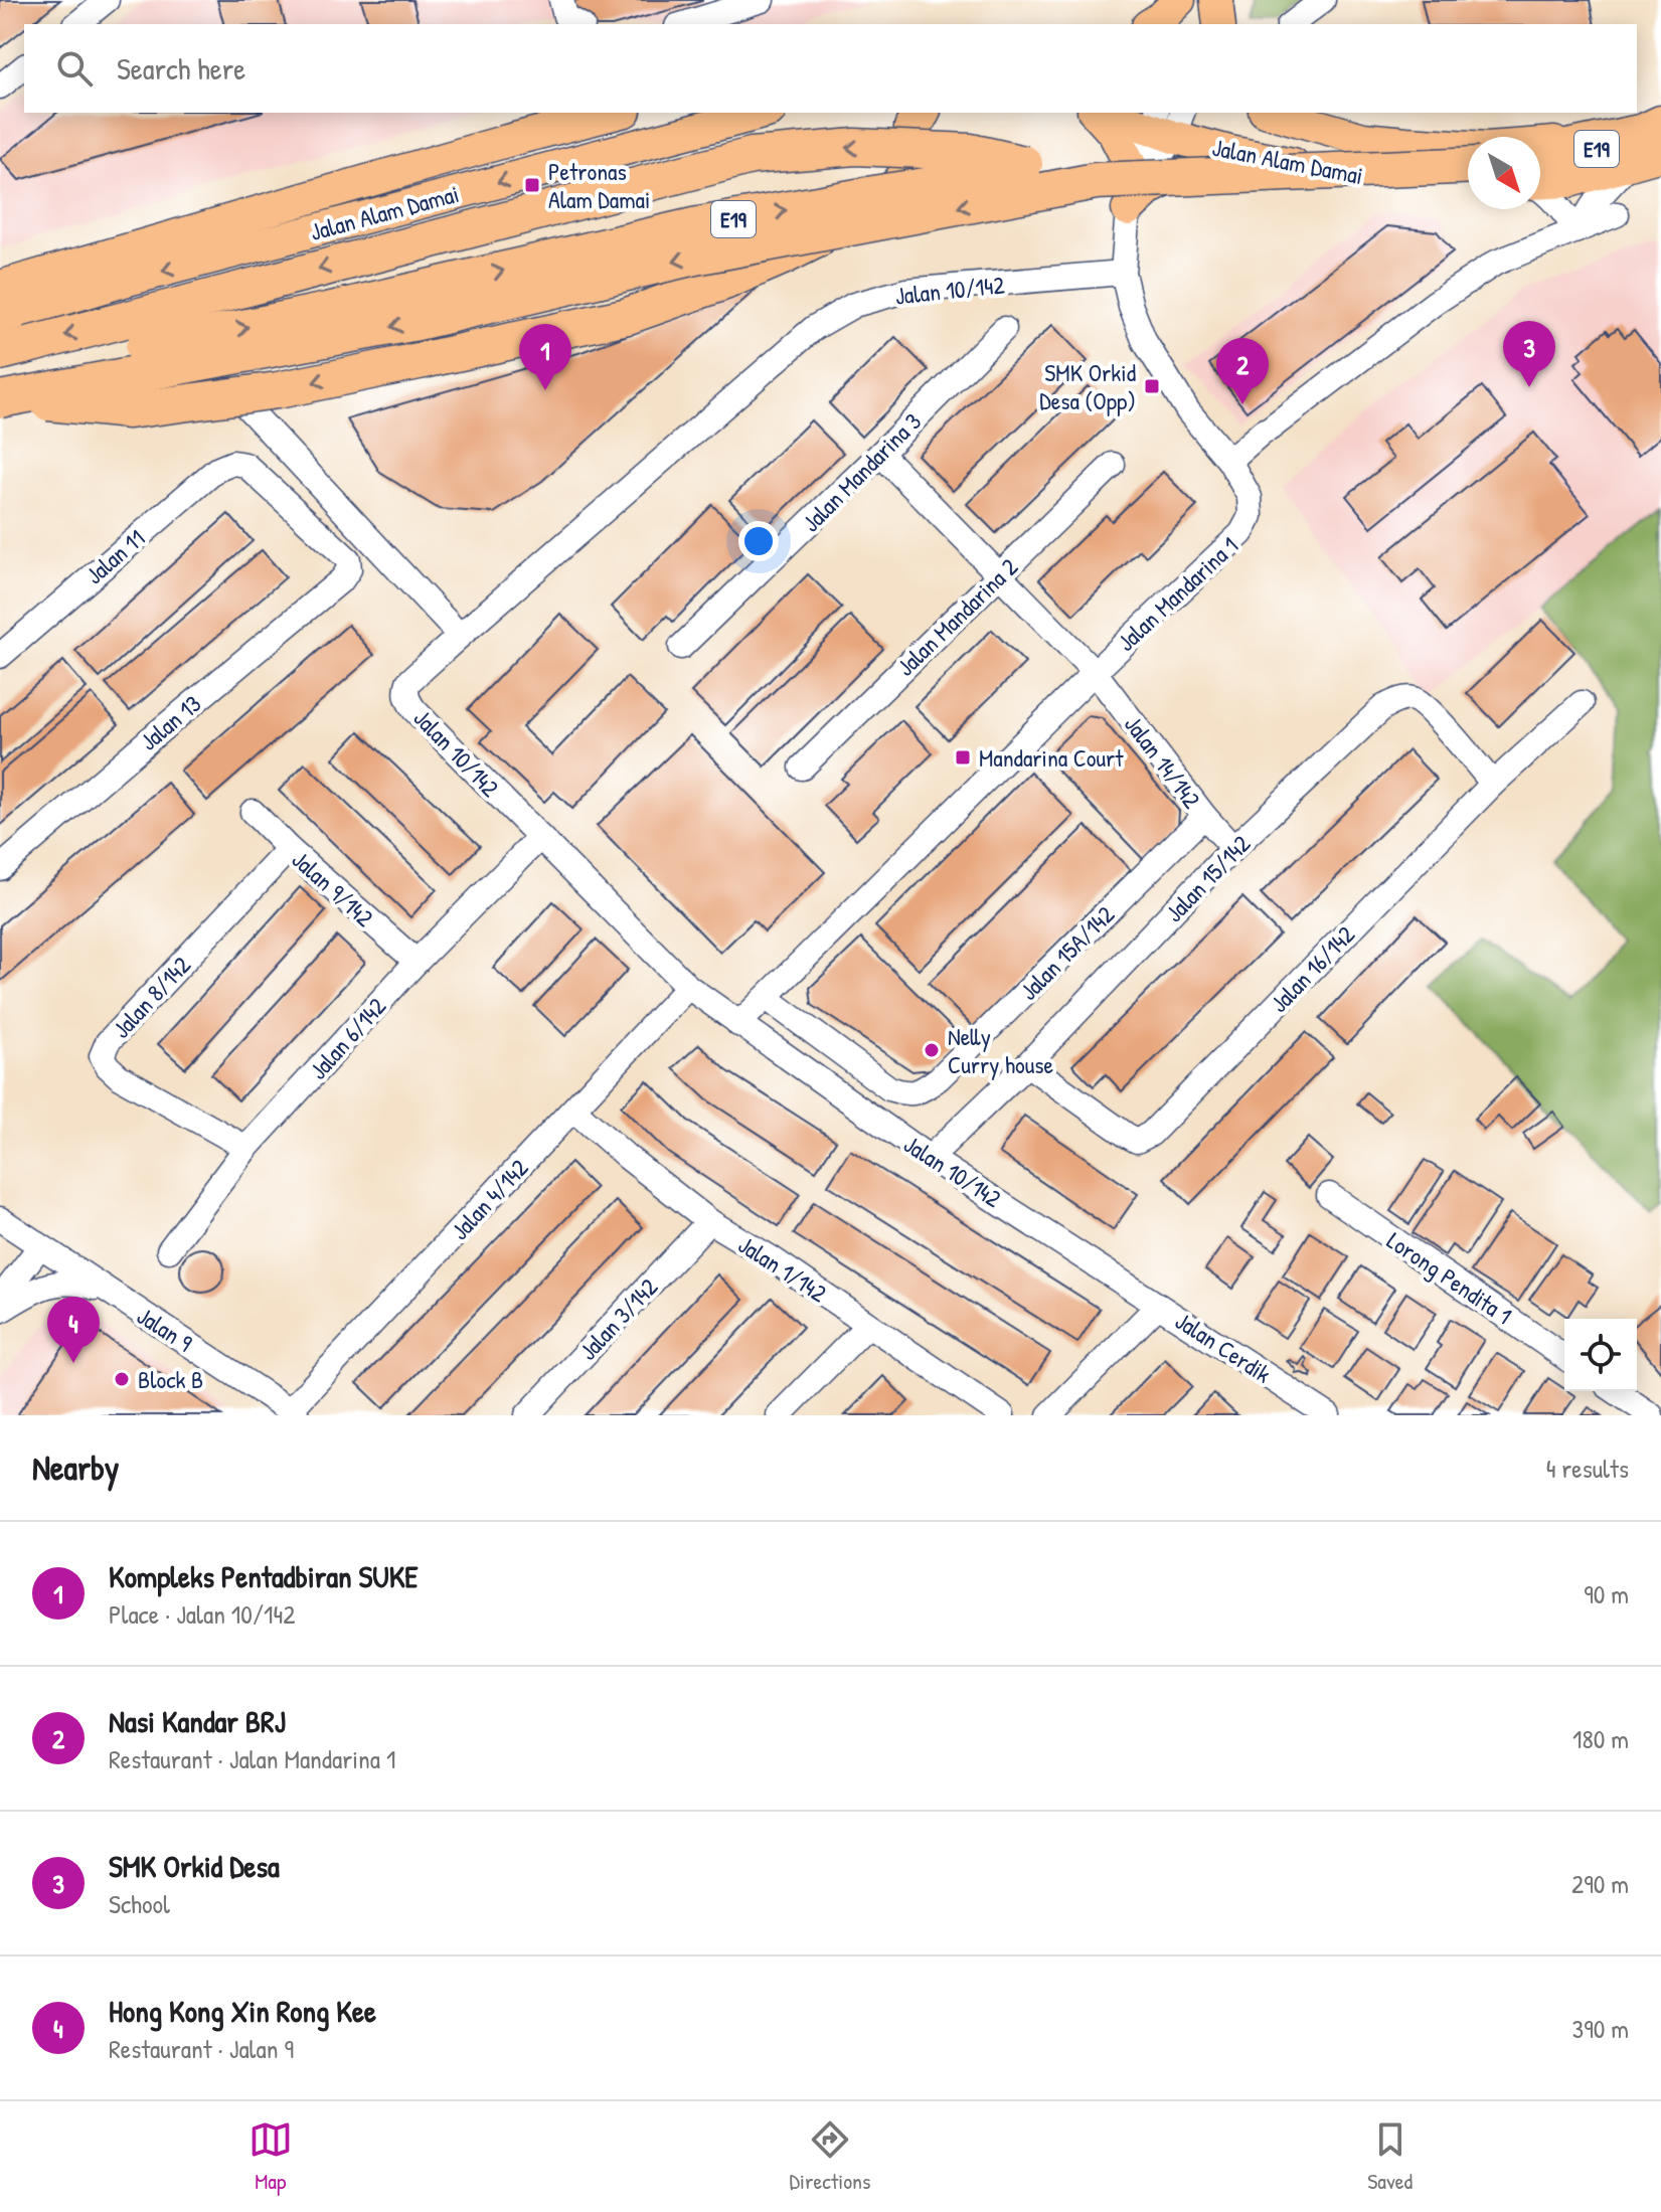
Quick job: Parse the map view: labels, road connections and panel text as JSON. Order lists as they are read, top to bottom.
{
  "streets": {
    "highway": ["E19"],
    "main road": ["Jalan Alam Damai"],
    "street": [
      "Jalan 10/142",
      "Jalan Mandarina 3",
      "Jalan 11",
      "Jalan Mandarina 1",
      "Jalan Mandarina 2",
      "Jalan 13",
      "Jalan 14/142",
      "Jalan 15/142",
      "Jalan 9/142",
      "Jalan 15A/142",
      "Jalan 16/142",
      "Jalan 8/142",
      "Jalan 6/142",
      "Jalan 4/142",
      "Jalan 1/142",
      "Lorong Pendita 1",
      "Jalan 3/142",
      "Jalan 9",
      "Jalan Cerdik"
    ]
  },
  "crossings": [
    ["Jalan Alam Damai", "Jalan Mandarina 1"],
    ["Jalan 10/142", "Jalan Mandarina 1"],
    ["Jalan 10/142", "Jalan 15/142"],
    ["Jalan 10/142", "Jalan 6/142"],
    ["Jalan 10/142", "Jalan 4/142"],
    ["Jalan 10/142", "Jalan Cerdik"],
    ["Jalan 11", "Jalan 13"],
    ["Jalan Mandarina 1", "Jalan 14/142"],
    ["Jalan Mandarina 1", "Jalan 15A/142"],
    ["Jalan 14/142", "Jalan 15/142"],
    ["Jalan 14/142", "Jalan 15A/142"],
    ["Jalan 15/142", "Jalan 16/142"],
    ["Jalan 9/142", "Jalan 8/142"],
    ["Jalan 9/142", "Jalan 6/142"],
    ["Jalan 8/142", "Jalan 6/142"],
    ["Jalan 4/142", "Jalan 1/142"],
    ["Jalan 4/142", "Jalan 9"],
    ["Jalan 1/142", "Jalan 3/142"]
  ],
  "places": {
    "transit": ["Petronas Alam Damai", "SMK Orkid Desa (Opp)", "Mandarina Court"],
    "other": ["Nelly Curry house", "Block B"]
  },
  "north": "bottom right",
  "page": {
    "search": "Search here",
    "pins": [
      "3",
      "1",
      "2",
      "4"
    ],
    "heading": ["Nearby", "4 results"],
    "list": [
      {
        "mark": "1",
        "name": "Kompleks Pentadbiran SUKE",
        "note": "Place · Jalan 10/142",
        "value": "90 m"
      },
      {
        "mark": "2",
        "name": "Nasi Kandar BRJ",
        "note": "Restaurant · Jalan Mandarina 1",
        "value": "180 m"
      },
      {
        "mark": "3",
        "name": "SMK Orkid Desa",
        "note": "School",
        "value": "290 m"
      },
      {
        "mark": "4",
        "name": "Hong Kong Xin Rong Kee",
        "note": "Restaurant · Jalan 9",
        "value": "390 m"
      }
    ],
    "nav": ["Map", "Directions", "Saved"]
  }
}
